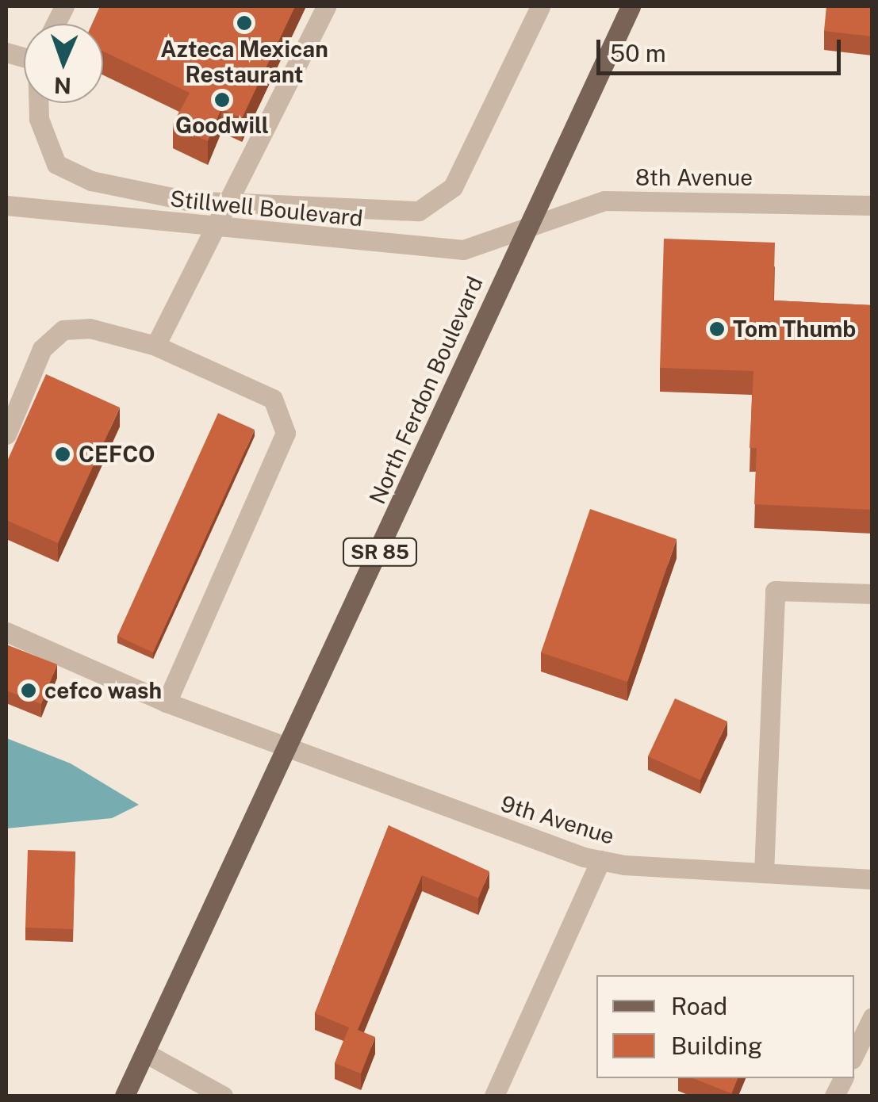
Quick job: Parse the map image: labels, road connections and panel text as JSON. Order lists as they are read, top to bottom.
{
  "streets": {
    "main road": ["North Ferdon Boulevard", "SR 85"],
    "street": ["8th Avenue", "Stillwell Boulevard", "9th Avenue"]
  },
  "crossings": [
    ["8th Avenue", "Stillwell Boulevard"],
    ["8th Avenue", "North Ferdon Boulevard"],
    ["Stillwell Boulevard", "North Ferdon Boulevard"],
    ["North Ferdon Boulevard", "9th Avenue"]
  ],
  "places": [
    "Azteca Mexican Restaurant",
    "Goodwill",
    "Tom Thumb",
    "CEFCO",
    "cefco wash"
  ],
  "legend": ["Road", "Building"],
  "scale_bar": "50 m",
  "north": "bottom"
}
